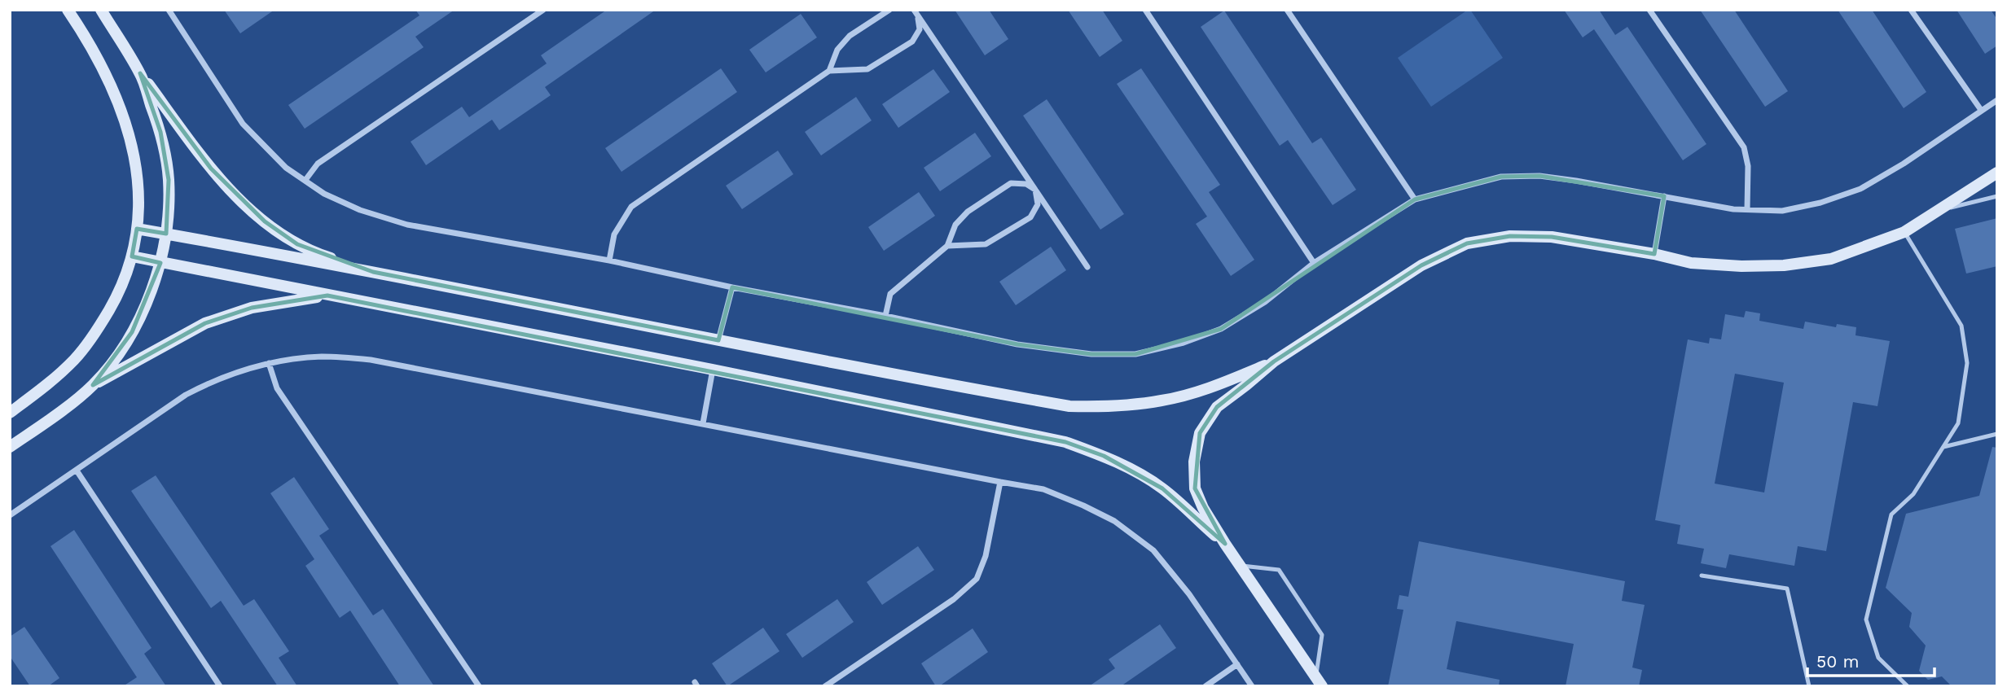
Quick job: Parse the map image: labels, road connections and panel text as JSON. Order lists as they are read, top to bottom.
{
  "scale_bar": "50 m"
}
